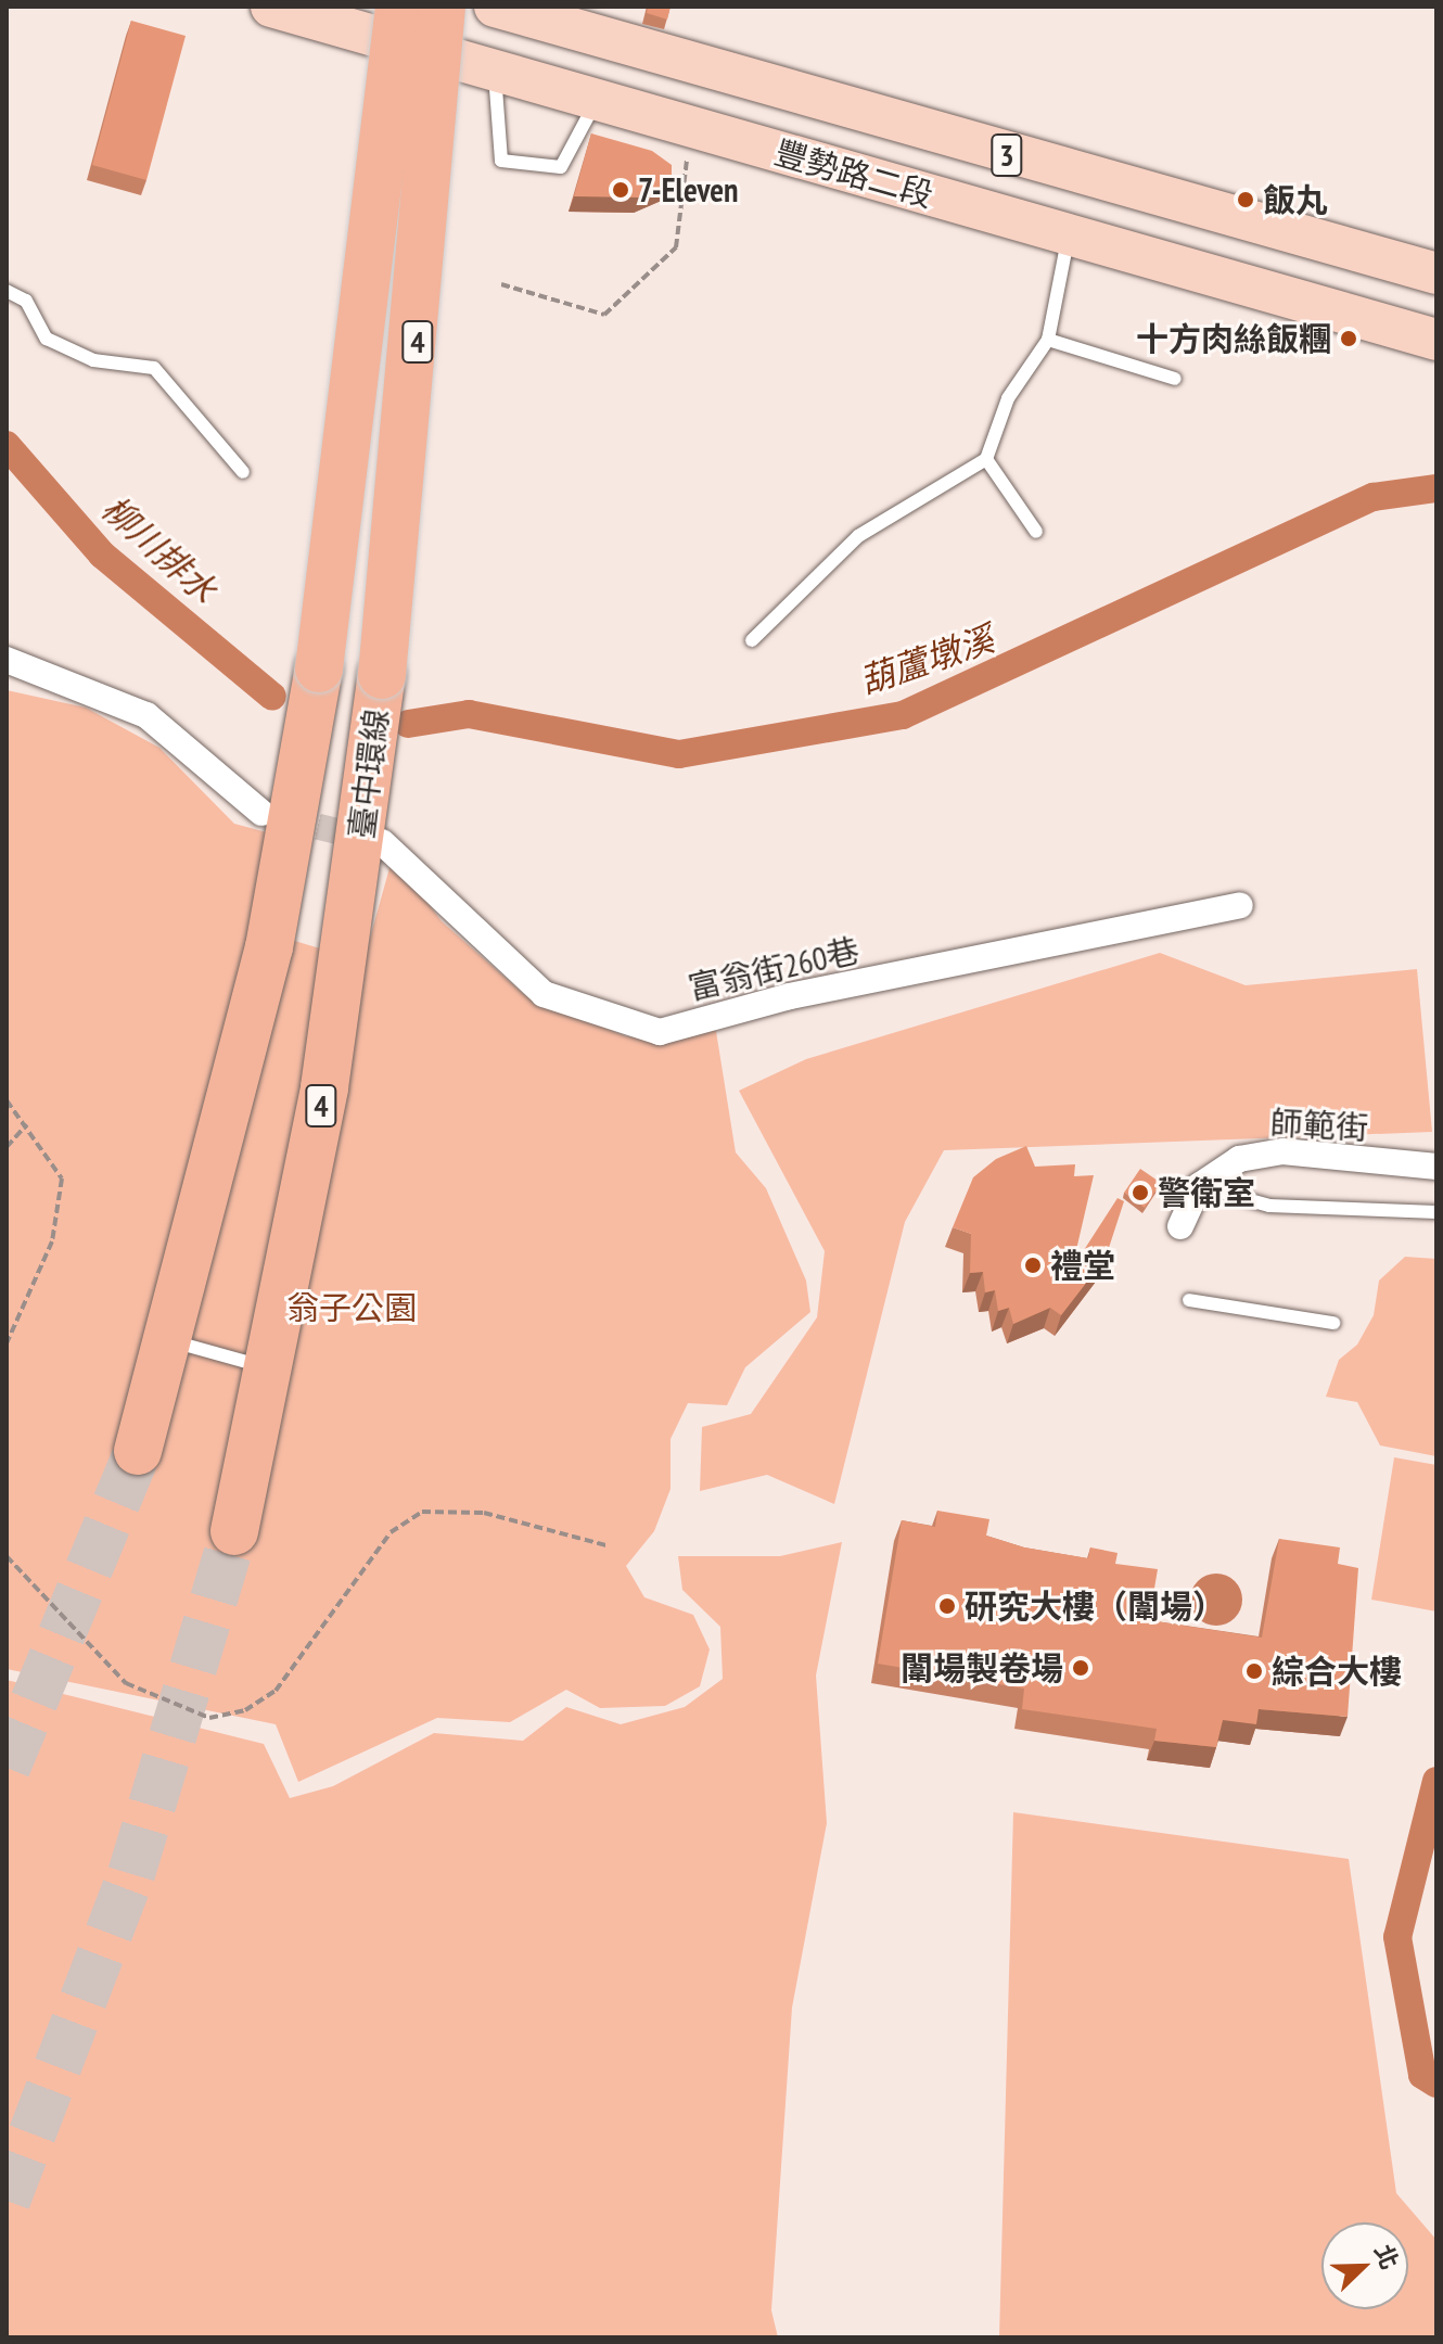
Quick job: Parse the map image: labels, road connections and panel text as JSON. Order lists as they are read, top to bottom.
{
  "streets": {
    "highway": ["4", "臺中環線"],
    "main road": ["3", "豐勢路二段"],
    "street": ["富翁街260巷", "師範街"]
  },
  "crossings": [
    ["豐勢路二段", "臺中環線"]
  ],
  "water": ["柳川排水", "葫蘆墩溪"],
  "parks": ["翁子公園"],
  "places": [
    "7-Eleven",
    "飯丸",
    "十方肉絲飯糰",
    "警衛室",
    "禮堂",
    "研究大樓（闈場）",
    "闈場製卷場",
    "綜合大樓"
  ],
  "north": "top right"
}
